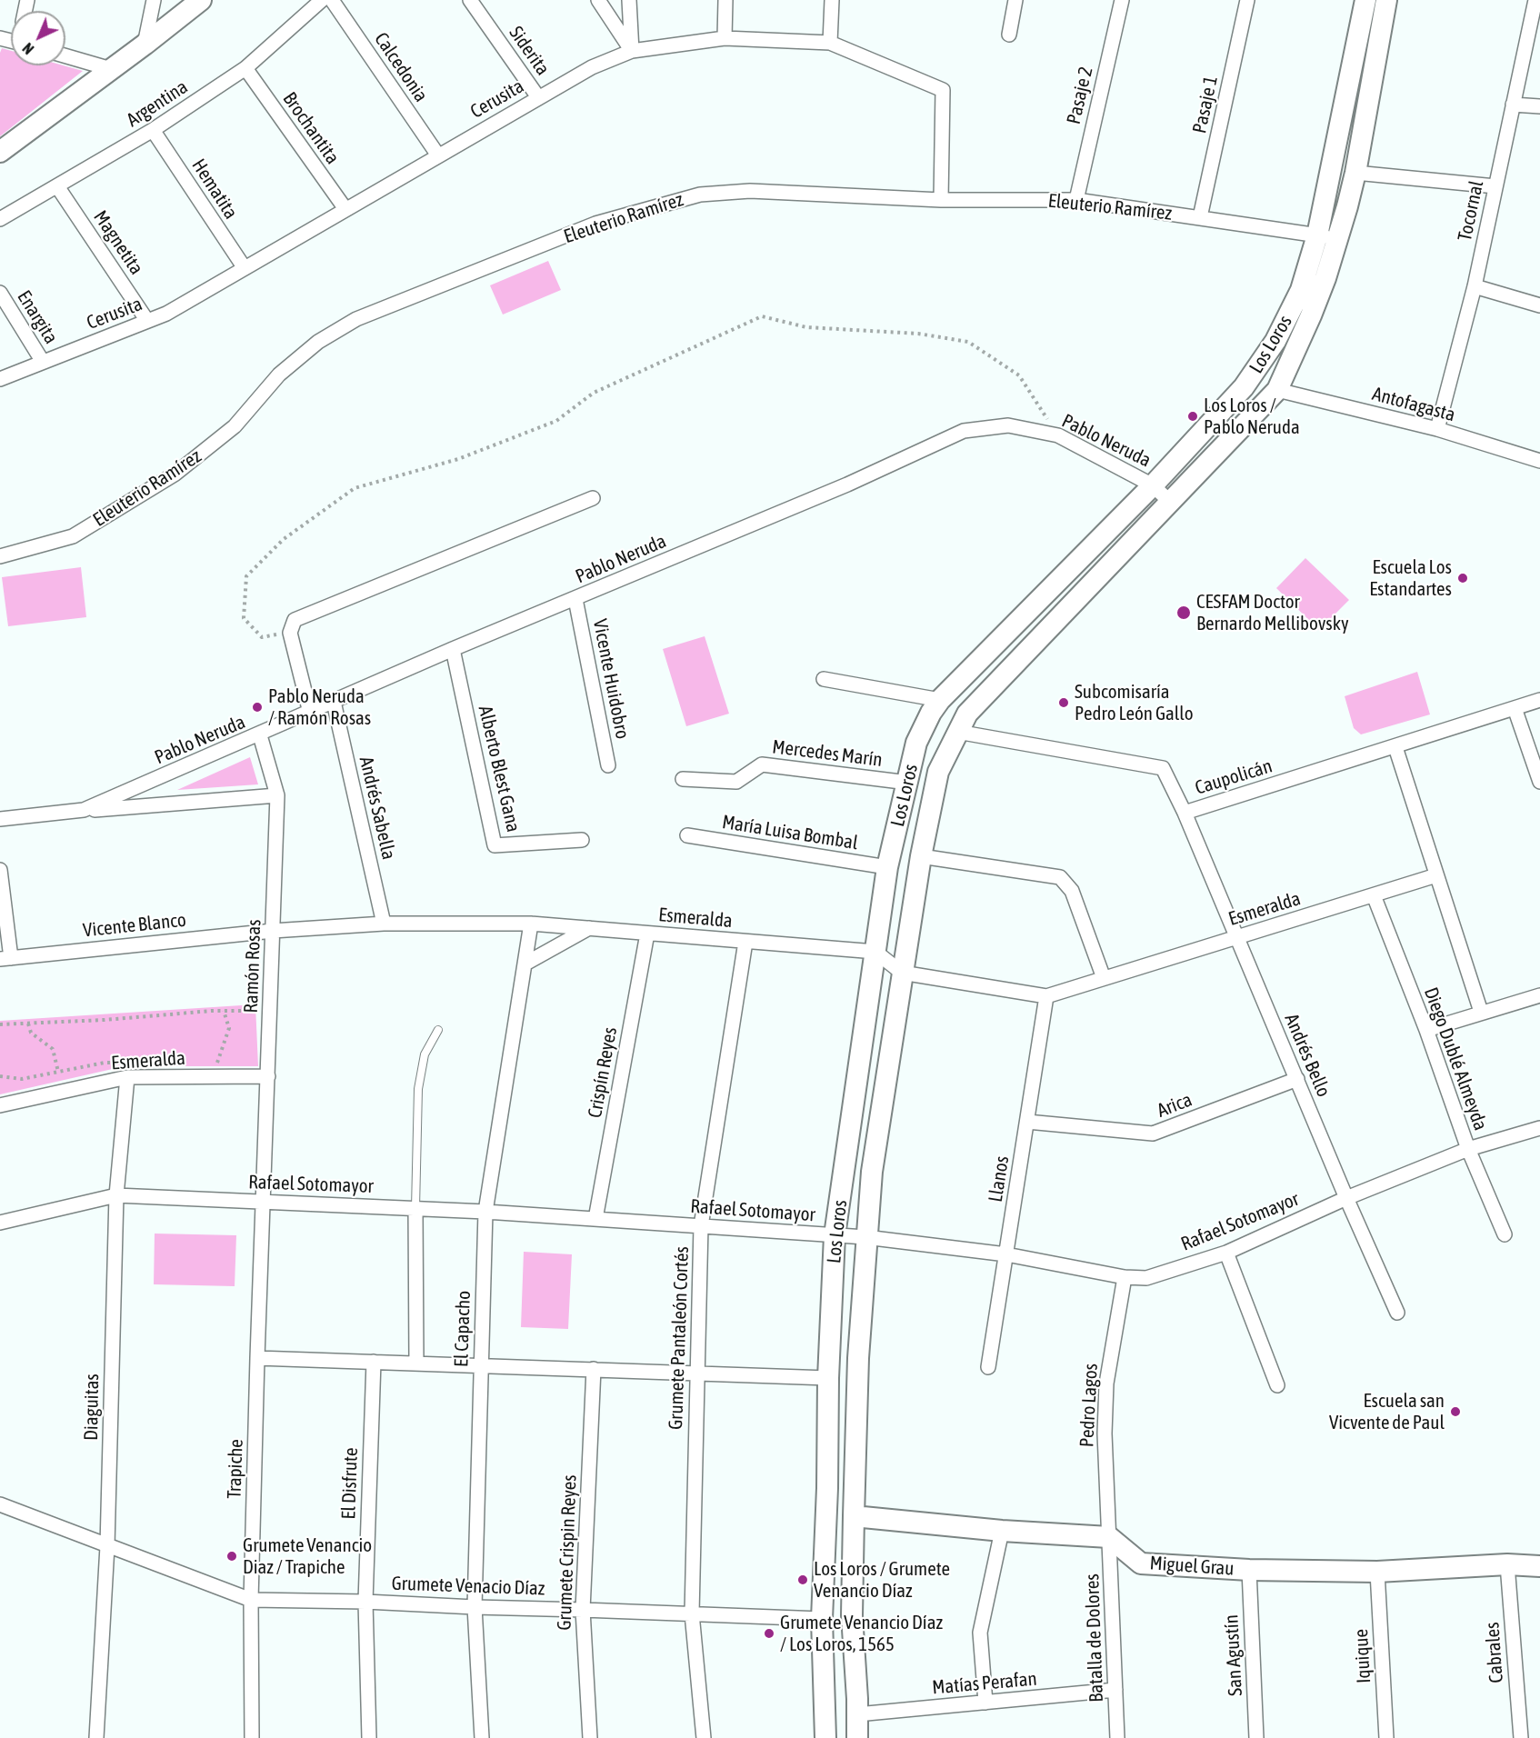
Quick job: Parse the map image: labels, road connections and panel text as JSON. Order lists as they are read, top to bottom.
{
  "streets": {
    "main road": ["Los Loros", "Miguel Grau"],
    "street": [
      "Siderita",
      "Calcedonia",
      "Pasaje 2",
      "Cerusita",
      "Argentina",
      "Pasaje 1",
      "Brochantita",
      "Hematita",
      "Eleuterio Ramírez",
      "Tocornal",
      "Magnetita",
      "Enargita",
      "Antofagasta",
      "Pablo Neruda",
      "Vicente Huidobro",
      "Mercedes Marín",
      "Alberto Blest Gana",
      "Caupolicán",
      "Andrés Sabella",
      "María Luisa Bombal",
      "Esmeralda",
      "Vicente Blanco",
      "Ramón Rosas",
      "Andrés Bello",
      "Diego Dublé Almeyda",
      "Crispín Reyes",
      "Arica",
      "Llanos",
      "Rafael Sotomayor",
      "El Capacho",
      "Grumete Pantaleón Cortés",
      "Pedro Lagos",
      "Diaguitas",
      "Trapiche",
      "El Disfrute",
      "Grumete Crispin Reyes",
      "Grumete Venacio Díaz",
      "Batalla de Dolores",
      "Cabrales",
      "San Agustín",
      "Iquique",
      "Matías Perafan"
    ]
  },
  "crossings": [
    ["Siderita", "Cerusita"],
    ["Calcedonia", "Cerusita"],
    ["Pasaje 2", "Eleuterio Ramírez"],
    ["Cerusita", "Brochantita"],
    ["Cerusita", "Hematita"],
    ["Cerusita", "Eleuterio Ramírez"],
    ["Cerusita", "Magnetita"],
    ["Cerusita", "Enargita"],
    ["Argentina", "Brochantita"],
    ["Argentina", "Hematita"],
    ["Argentina", "Magnetita"],
    ["Pasaje 1", "Eleuterio Ramírez"],
    ["Eleuterio Ramírez", "Los Loros"],
    ["Tocornal", "Antofagasta"],
    ["Los Loros", "Antofagasta"],
    ["Los Loros", "Pablo Neruda"],
    ["Los Loros", "Mercedes Marín"],
    ["Los Loros", "Caupolicán"],
    ["Los Loros", "María Luisa Bombal"],
    ["Los Loros", "Esmeralda"],
    ["Los Loros", "Rafael Sotomayor"],
    ["Los Loros", "Grumete Venacio Díaz"],
    ["Los Loros", "Matías Perafan"],
    ["Pablo Neruda", "Vicente Huidobro"],
    ["Pablo Neruda", "Alberto Blest Gana"],
    ["Pablo Neruda", "Andrés Sabella"],
    ["Pablo Neruda", "Ramón Rosas"],
    ["Caupolicán", "Andrés Bello"],
    ["Andrés Sabella", "Esmeralda"],
    ["Esmeralda", "Vicente Blanco"],
    ["Esmeralda", "Ramón Rosas"],
    ["Esmeralda", "Andrés Bello"],
    ["Esmeralda", "Diego Dublé Almeyda"],
    ["Esmeralda", "Crispín Reyes"],
    ["Esmeralda", "Llanos"],
    ["Esmeralda", "El Capacho"],
    ["Esmeralda", "Grumete Pantaleón Cortés"],
    ["Esmeralda", "Diaguitas"],
    ["Vicente Blanco", "Ramón Rosas"],
    ["Ramón Rosas", "Rafael Sotomayor"],
    ["Ramón Rosas", "Trapiche"],
    ["Andrés Bello", "Arica"],
    ["Andrés Bello", "Rafael Sotomayor"],
    ["Diego Dublé Almeyda", "Rafael Sotomayor"],
    ["Crispín Reyes", "Rafael Sotomayor"],
    ["Arica", "Llanos"],
    ["Llanos", "Rafael Sotomayor"],
    ["Rafael Sotomayor", "El Capacho"],
    ["Rafael Sotomayor", "Grumete Pantaleón Cortés"],
    ["Rafael Sotomayor", "Pedro Lagos"],
    ["Rafael Sotomayor", "Diaguitas"],
    ["Rafael Sotomayor", "Trapiche"],
    ["El Capacho", "Grumete Venacio Díaz"],
    ["Grumete Pantaleón Cortés", "Grumete Venacio Díaz"],
    ["Pedro Lagos", "Miguel Grau"],
    ["Pedro Lagos", "Batalla de Dolores"],
    ["Diaguitas", "Grumete Venacio Díaz"],
    ["Trapiche", "Grumete Venacio Díaz"],
    ["El Disfrute", "Grumete Venacio Díaz"],
    ["Grumete Crispin Reyes", "Grumete Venacio Díaz"],
    ["Miguel Grau", "Batalla de Dolores"],
    ["Miguel Grau", "Cabrales"],
    ["Miguel Grau", "San Agustín"],
    ["Miguel Grau", "Iquique"],
    ["Batalla de Dolores", "Matías Perafan"]
  ],
  "places": [
    "Los Loros / Pablo Neruda",
    "Escuela Los Estandartes",
    "CESFAM Doctor Bernardo Mellibovsky",
    "Subcomisaría Pedro León Gallo",
    "Pablo Neruda / Ramón Rosas",
    "Escuela san Vicvente de Paul",
    "Grumete Venancio Diaz / Trapiche",
    "Los Loros / Grumete Venancio Díaz",
    "Grumete Venancio Díaz / Los Loros, 1565"
  ],
  "north": "bottom left"
}
